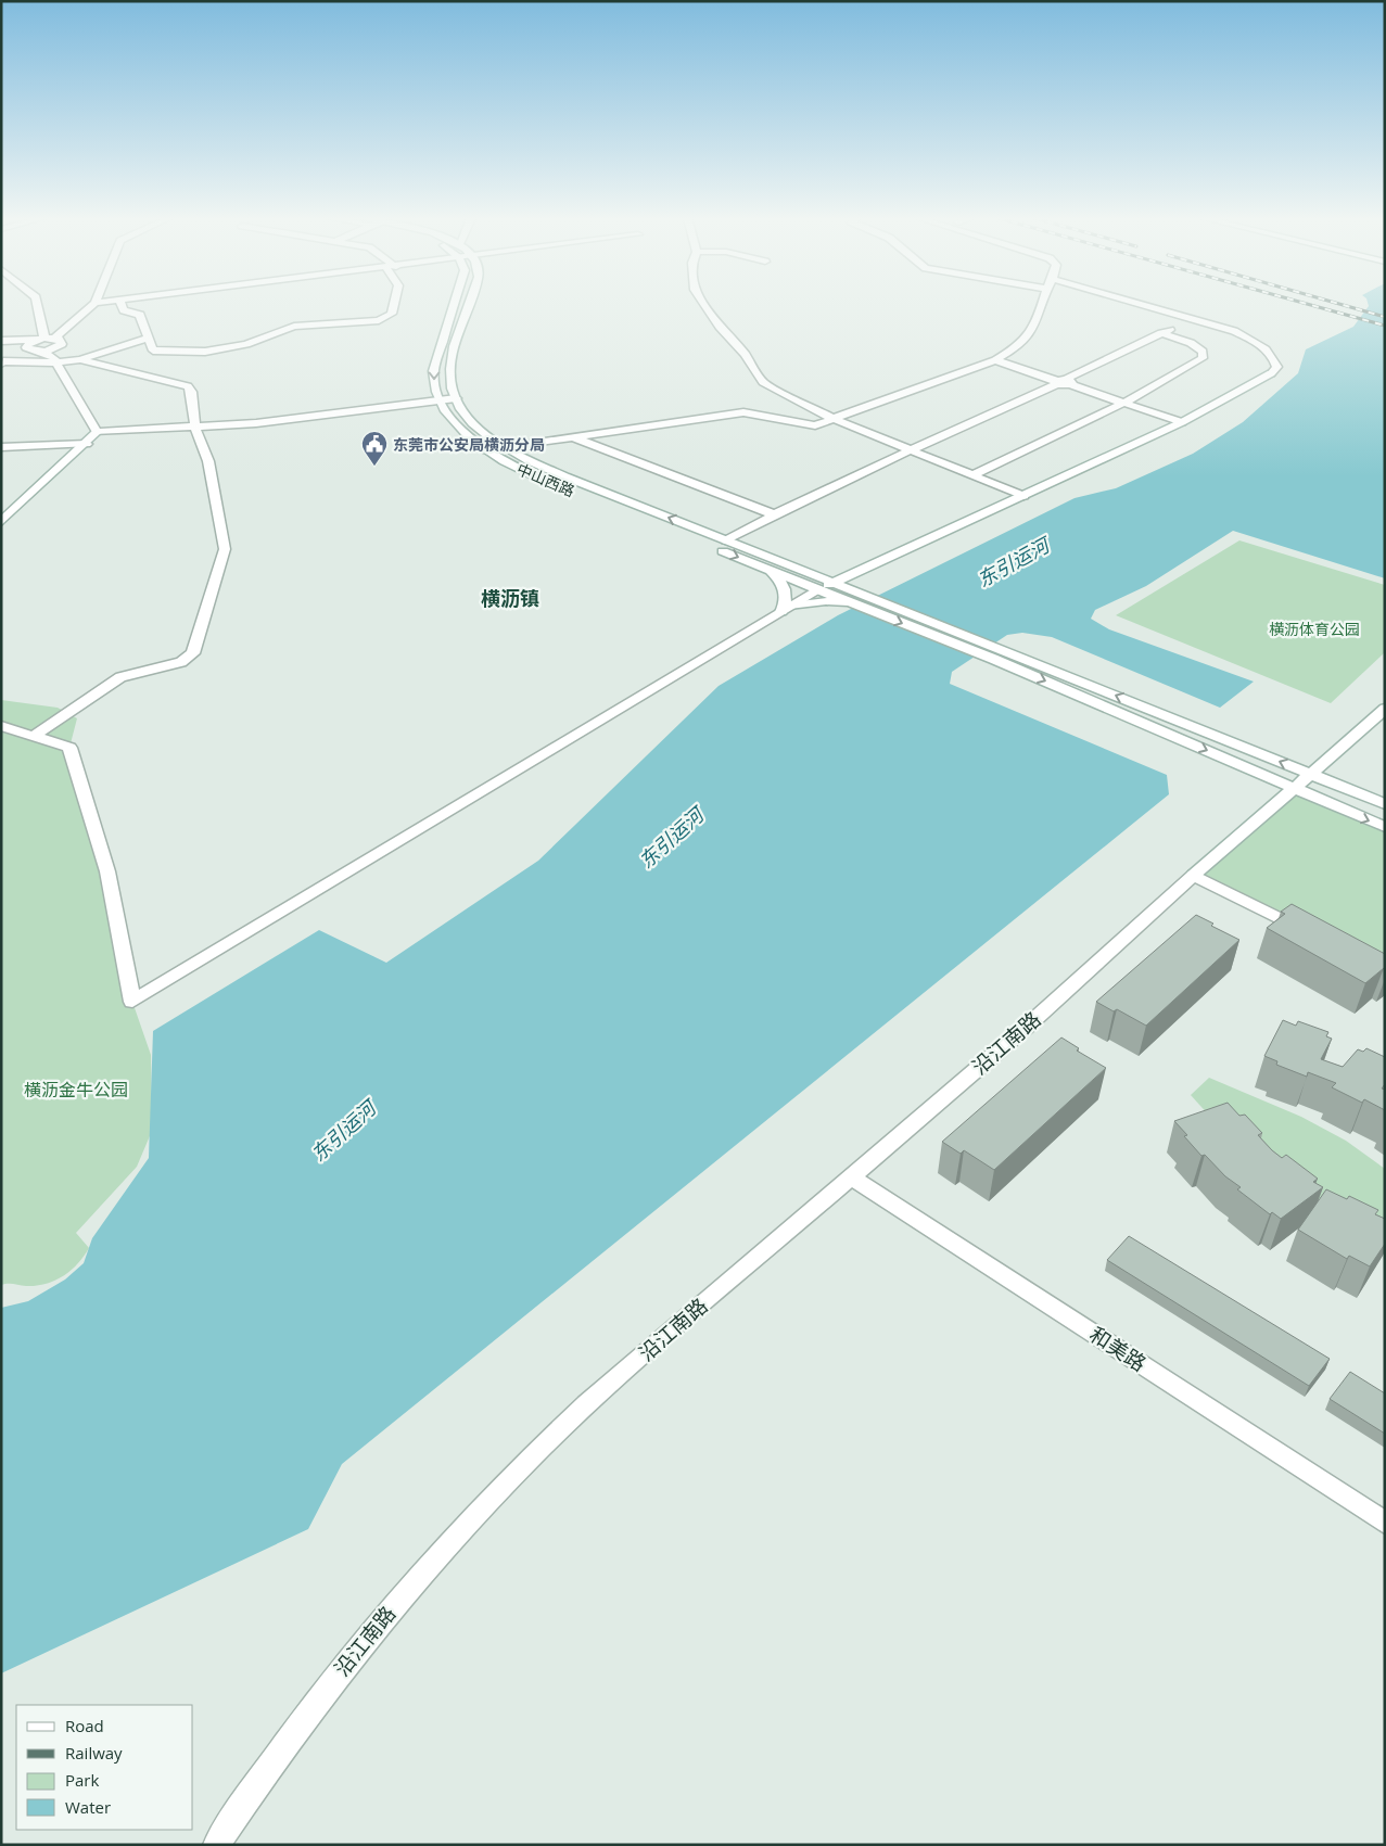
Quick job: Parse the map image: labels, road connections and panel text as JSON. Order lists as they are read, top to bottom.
{
  "streets": {
    "street": ["中山西路", "沿江南路", "和美路"]
  },
  "crossings": [
    ["沿江南路", "和美路"]
  ],
  "districts": ["横沥镇"],
  "water": ["东引运河"],
  "parks": ["横沥体育公园", "横沥金牛公园"],
  "places": {
    "public building": ["东莞市公安局横沥分局"]
  },
  "legend": [
    "Road",
    "Railway",
    "Park",
    "Water"
  ]
}
